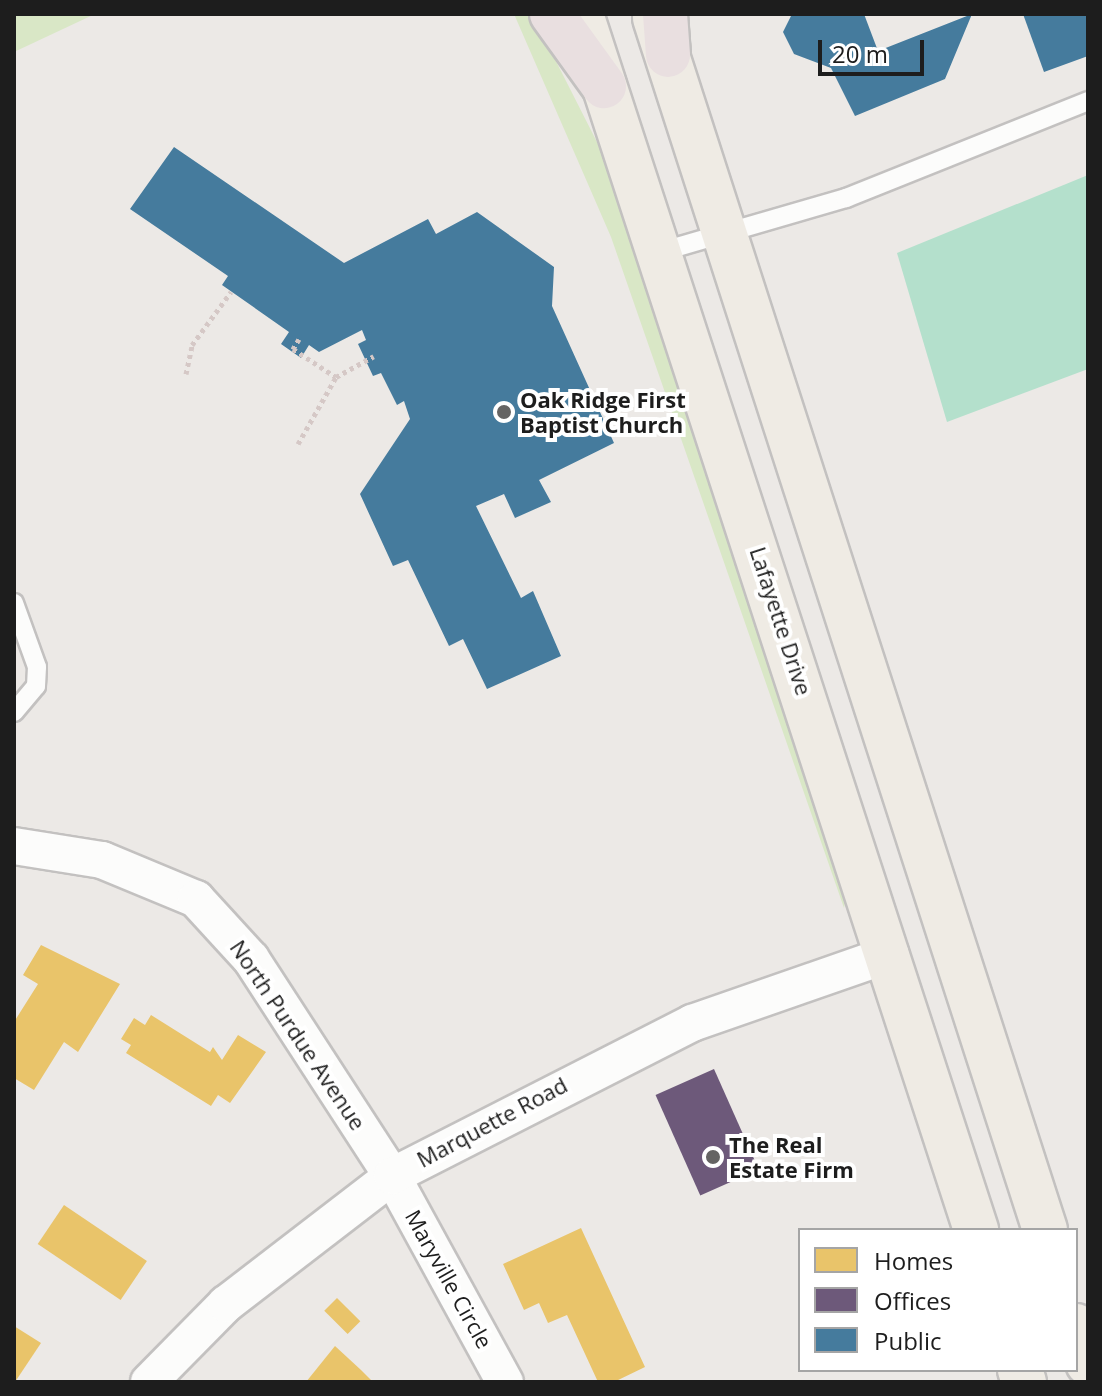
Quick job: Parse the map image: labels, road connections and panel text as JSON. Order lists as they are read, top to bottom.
{
  "streets": {
    "main road": ["Lafayette Drive"],
    "street": ["North Purdue Avenue", "Marquette Road", "Maryville Circle"]
  },
  "crossings": [
    ["Lafayette Drive", "Marquette Road"],
    ["North Purdue Avenue", "Marquette Road"],
    ["North Purdue Avenue", "Maryville Circle"],
    ["Marquette Road", "Maryville Circle"]
  ],
  "places": ["Oak Ridge First Baptist Church", "The Real Estate Firm"],
  "legend": ["Homes", "Offices", "Public"],
  "scale_bar": "20 m"
}
